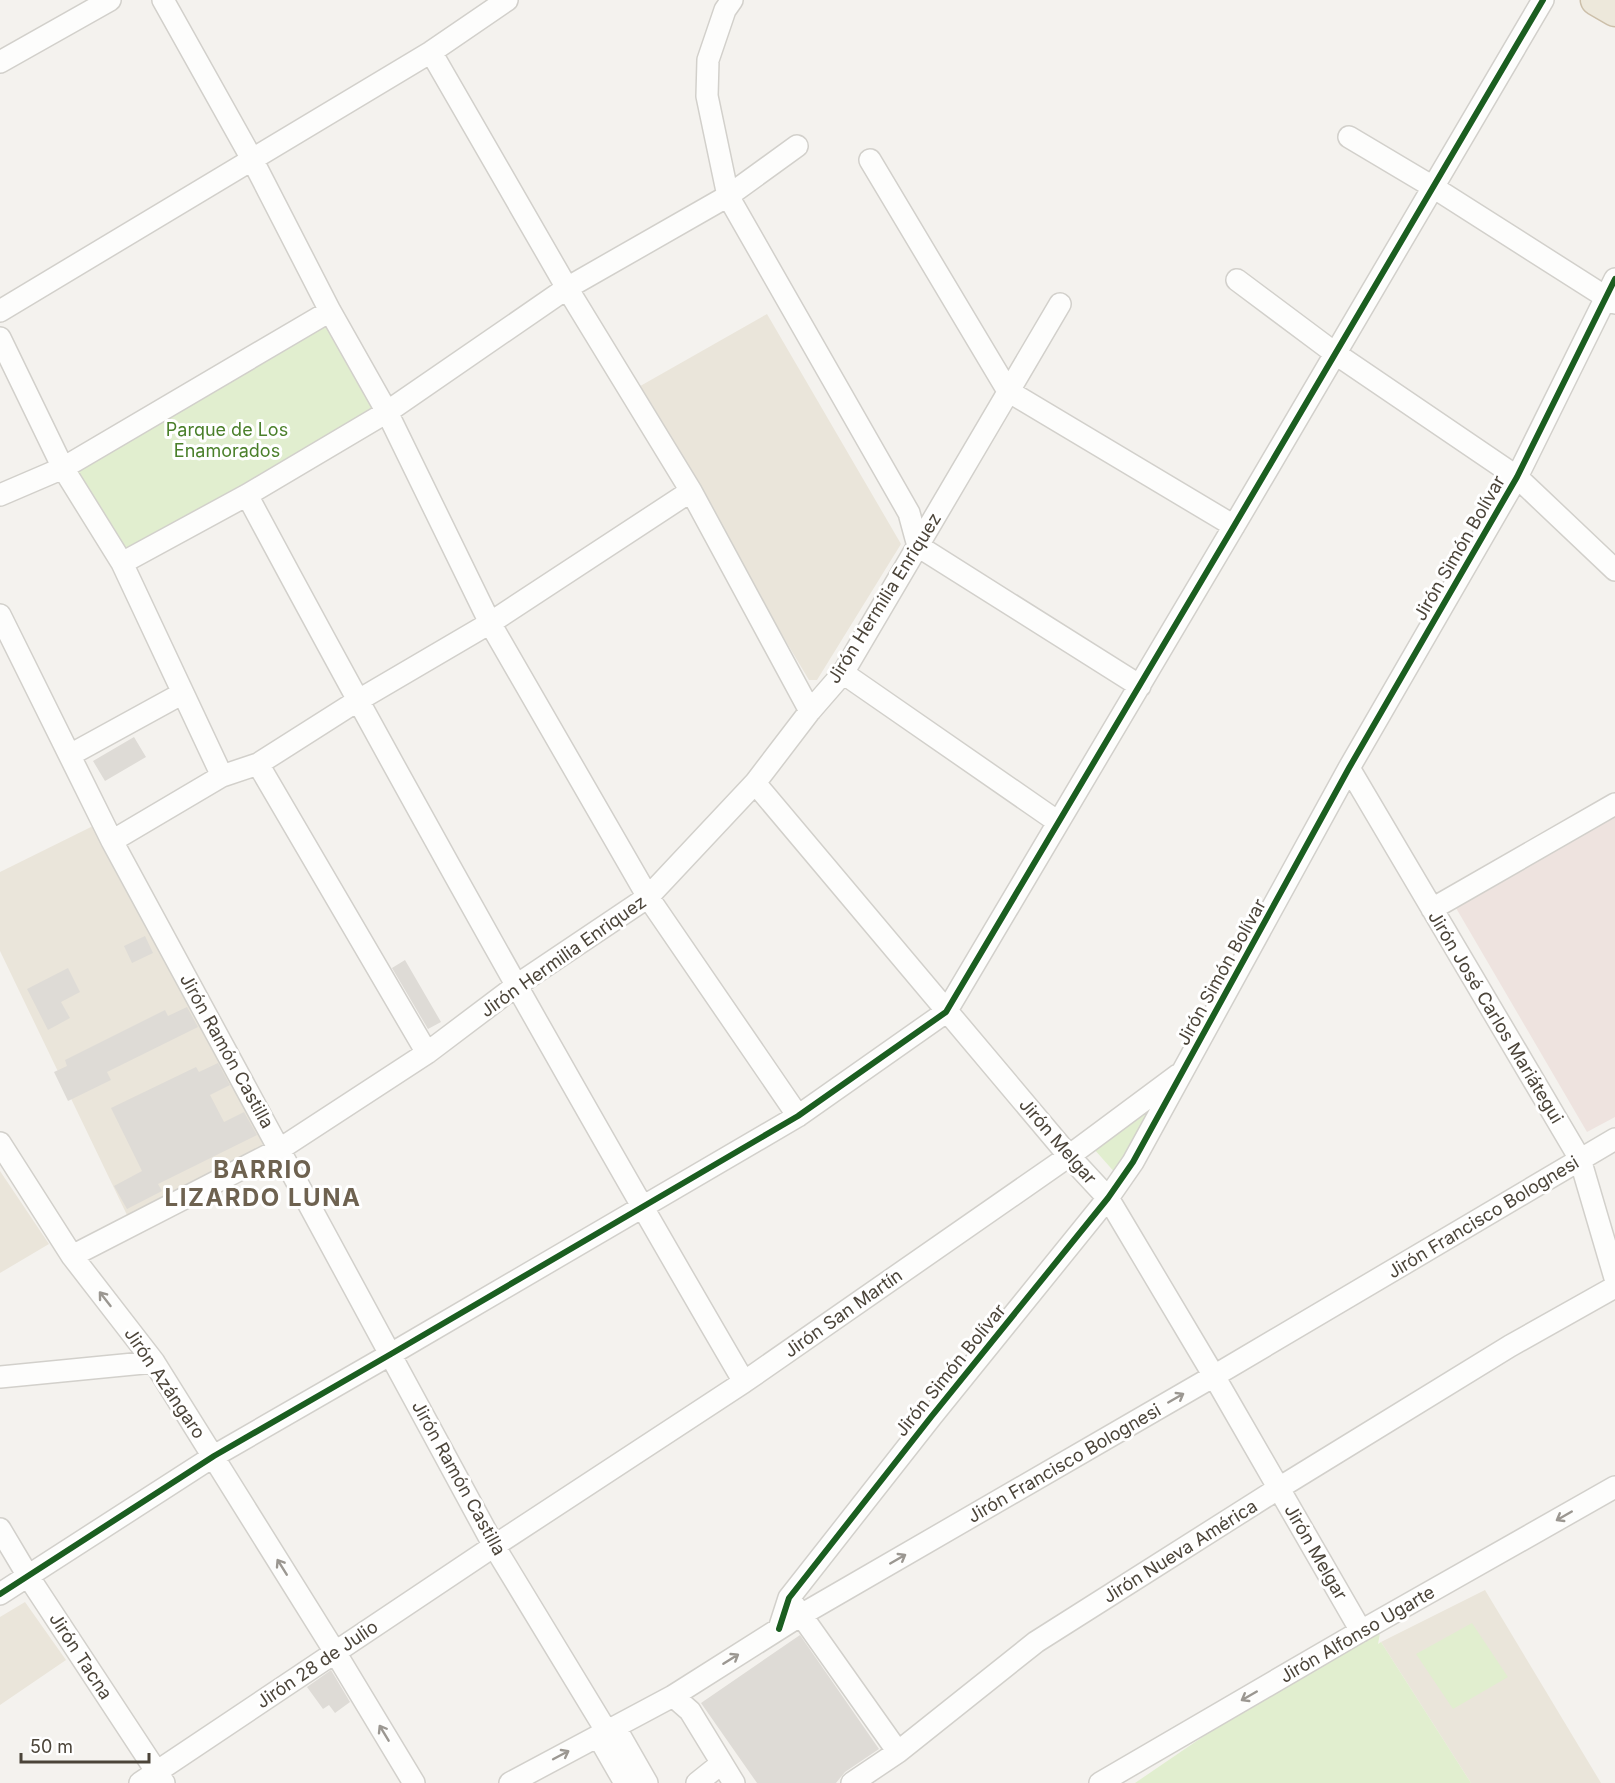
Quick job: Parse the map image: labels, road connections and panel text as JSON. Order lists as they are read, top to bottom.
{
  "streets": {
    "street": [
      "Jirón Simón Bolívar",
      "Jirón Hermilia Enriquez",
      "Jirón José Carlos Mariátegui",
      "Jirón Ramón Castilla",
      "Jirón Melgar",
      "Jirón Francisco Bolognesi",
      "Jirón San Martín",
      "Jirón Azángaro",
      "Jirón Nueva América",
      "Jirón Alfonso Ugarte",
      "Jirón Tacna",
      "Jirón 28 de Julio"
    ]
  },
  "crossings": [
    ["Jirón Simón Bolívar", "Jirón José Carlos Mariátegui"],
    ["Jirón Simón Bolívar", "Jirón Melgar"],
    ["Jirón Simón Bolívar", "Jirón Francisco Bolognesi"],
    ["Jirón Simón Bolívar", "Jirón San Martín"],
    ["Jirón Hermilia Enriquez", "Jirón Ramón Castilla"],
    ["Jirón Hermilia Enriquez", "Jirón Melgar"],
    ["Jirón Hermilia Enriquez", "Jirón Azángaro"],
    ["Jirón José Carlos Mariátegui", "Jirón Francisco Bolognesi"],
    ["Jirón Ramón Castilla", "Jirón Francisco Bolognesi"],
    ["Jirón Ramón Castilla", "Jirón San Martín"],
    ["Jirón Ramón Castilla", "Jirón 28 de Julio"],
    ["Jirón Melgar", "Jirón Francisco Bolognesi"],
    ["Jirón Melgar", "Jirón San Martín"],
    ["Jirón Melgar", "Jirón Nueva América"],
    ["Jirón Melgar", "Jirón Alfonso Ugarte"],
    ["Jirón San Martín", "Jirón 28 de Julio"],
    ["Jirón Azángaro", "Jirón 28 de Julio"],
    ["Jirón Tacna", "Jirón 28 de Julio"]
  ],
  "one_way": ["Jirón Francisco Bolognesi", "Jirón Azángaro", "Jirón Alfonso Ugarte"],
  "districts": ["BARRIO LIZARDO LUNA"],
  "parks": ["Parque de Los Enamorados"],
  "scale_bar": "50 m"
}
